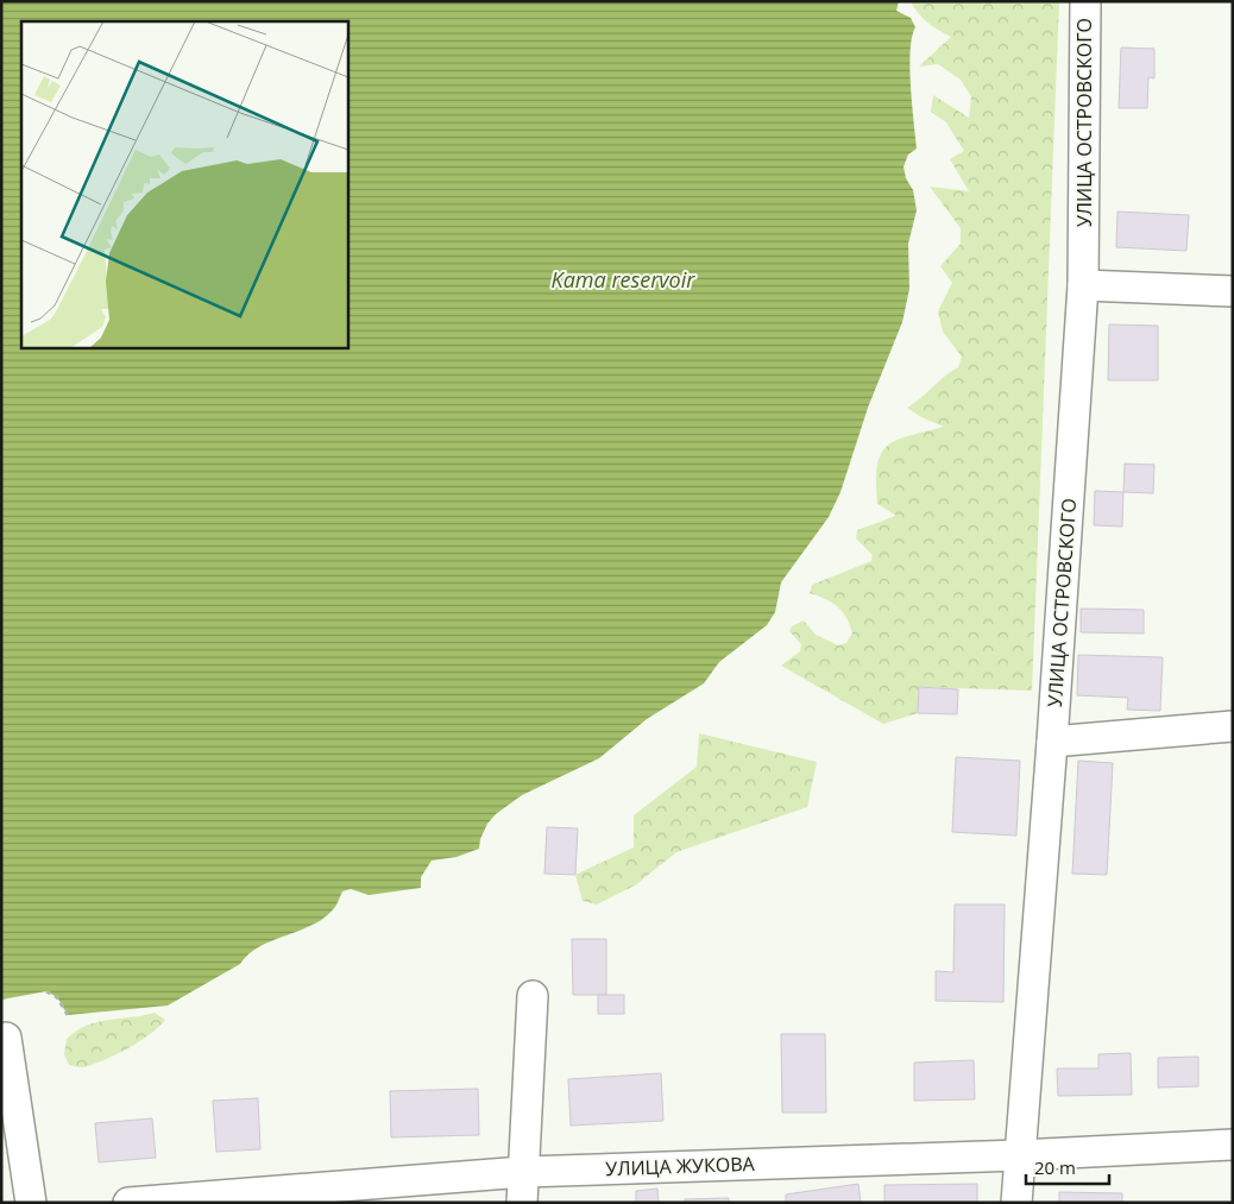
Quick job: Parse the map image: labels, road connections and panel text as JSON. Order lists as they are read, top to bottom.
{
  "streets": {
    "street": ["УЛИЦА ОСТРОВСКОГО", "УЛИЦА ЖУКОВА"]
  },
  "crossings": [
    ["УЛИЦА ОСТРОВСКОГО", "УЛИЦА ЖУКОВА"]
  ],
  "water": ["Kama reservoir"],
  "scale_bar": "20 m"
}
